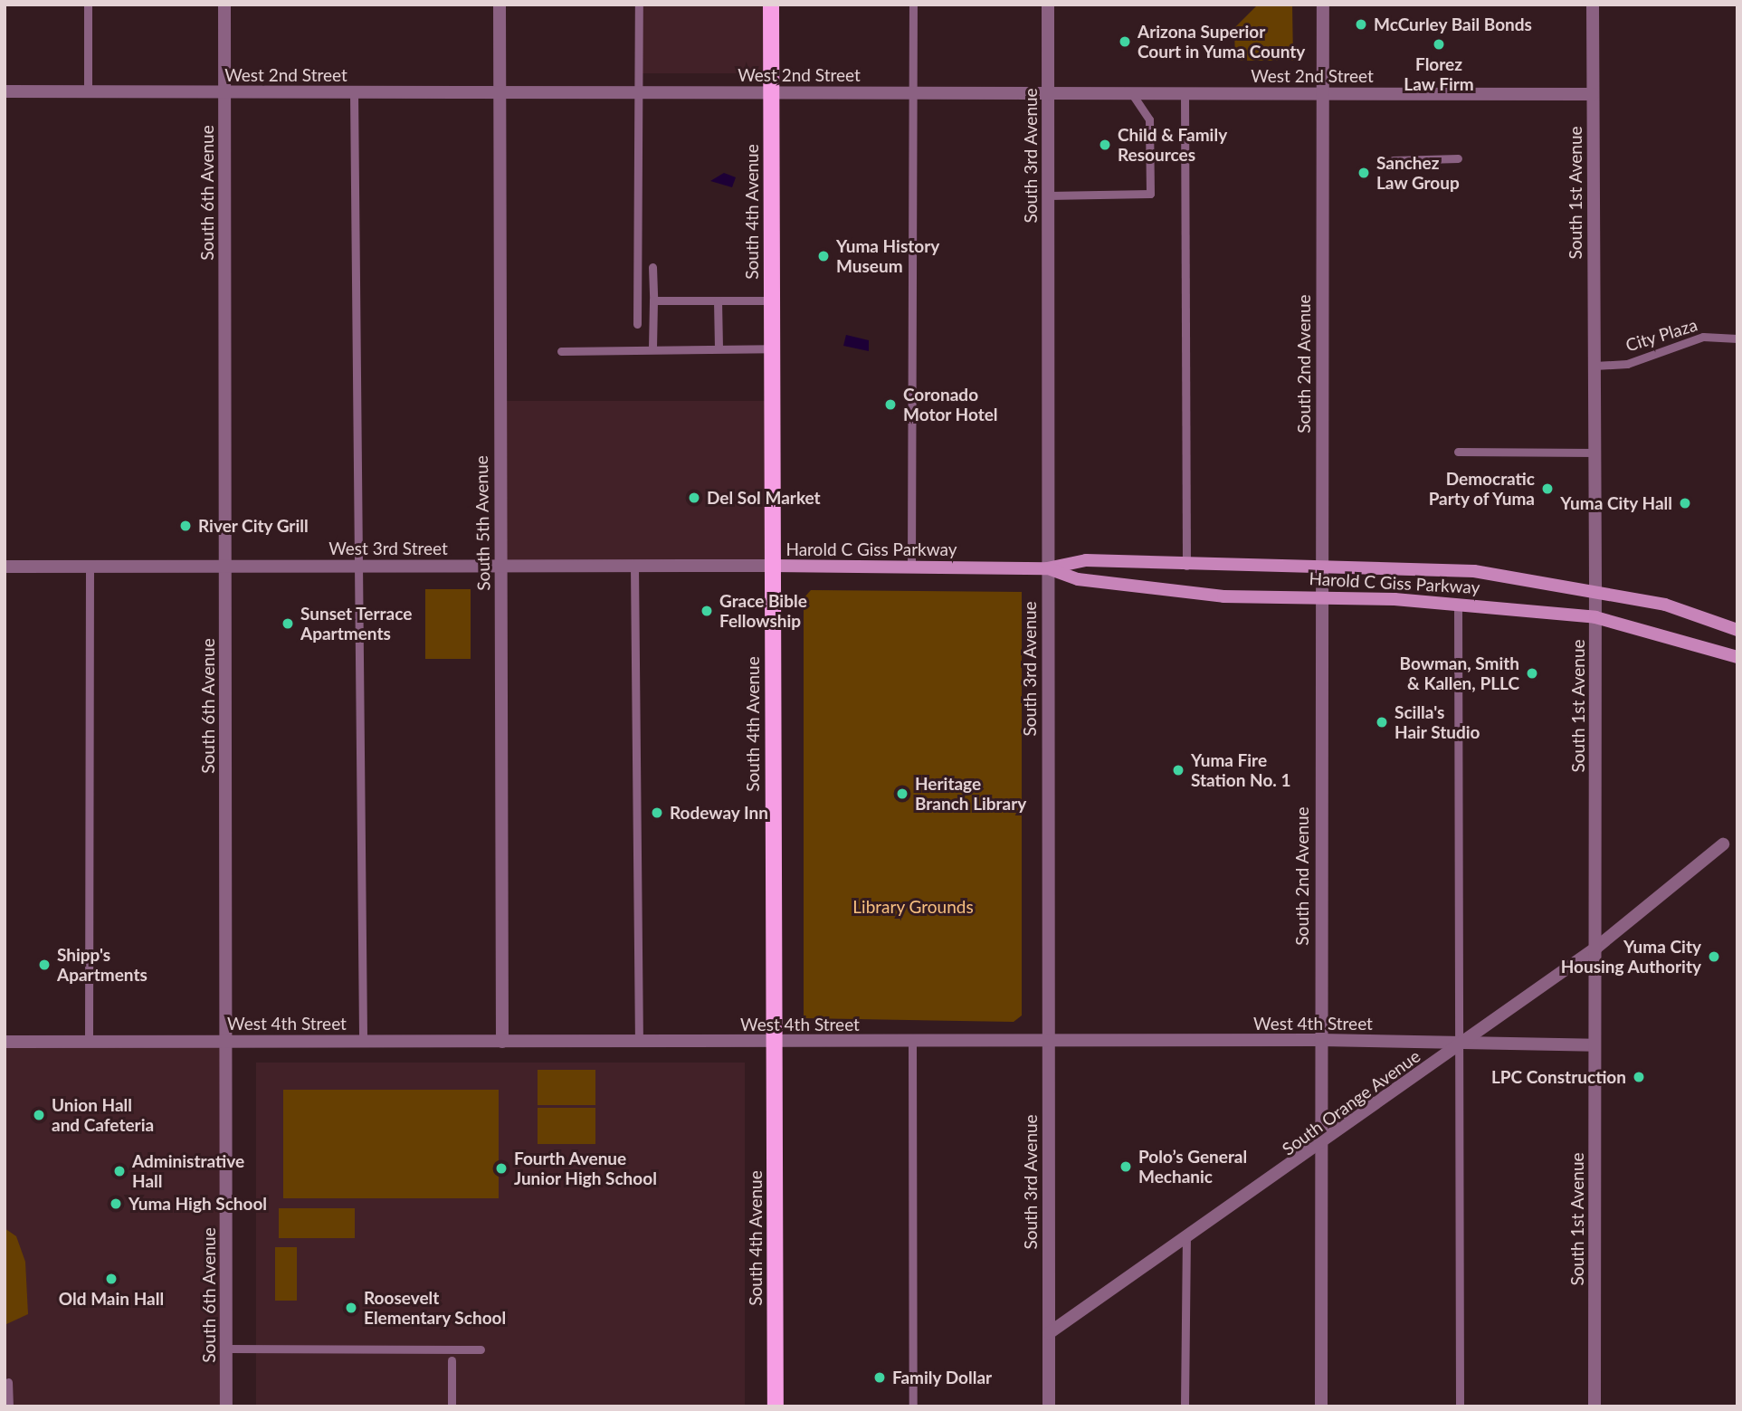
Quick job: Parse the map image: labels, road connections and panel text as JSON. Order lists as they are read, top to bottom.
{
  "streets": {
    "main road": ["South 4th Avenue", "Harold C Giss Parkway"],
    "street": [
      "West 2nd Street",
      "South 3rd Avenue",
      "South 6th Avenue",
      "South 1st Avenue",
      "South 2nd Avenue",
      "South 5th Avenue",
      "West 3rd Street",
      "West 4th Street",
      "South Orange Avenue"
    ],
    "lane": ["City Plaza"]
  },
  "crossings": [
    ["West 2nd Street", "South 3rd Avenue"],
    ["West 2nd Street", "South 6th Avenue"],
    ["West 2nd Street", "South 1st Avenue"],
    ["West 2nd Street", "South 4th Avenue"],
    ["West 2nd Street", "South 2nd Avenue"],
    ["West 2nd Street", "South 5th Avenue"],
    ["South 3rd Avenue", "Harold C Giss Parkway"],
    ["South 3rd Avenue", "West 4th Street"],
    ["South 3rd Avenue", "South Orange Avenue"],
    ["South 6th Avenue", "West 3rd Street"],
    ["South 6th Avenue", "West 4th Street"],
    ["South 1st Avenue", "City Plaza"],
    ["South 1st Avenue", "Harold C Giss Parkway"],
    ["South 1st Avenue", "West 4th Street"],
    ["South 1st Avenue", "South Orange Avenue"],
    ["South 4th Avenue", "West 3rd Street"],
    ["South 4th Avenue", "Harold C Giss Parkway"],
    ["South 4th Avenue", "West 4th Street"],
    ["South 2nd Avenue", "Harold C Giss Parkway"],
    ["South 2nd Avenue", "West 4th Street"],
    ["South 2nd Avenue", "South Orange Avenue"],
    ["South 5th Avenue", "West 3rd Street"],
    ["South 5th Avenue", "West 4th Street"],
    ["West 3rd Street", "Harold C Giss Parkway"],
    ["West 4th Street", "South Orange Avenue"]
  ],
  "parks": ["Library Grounds"],
  "places": [
    "McCurley Bail Bonds",
    "Arizona Superior Court in Yuma County",
    "Florez Law Firm",
    "Child & Family Resources",
    "Sanchez Law Group",
    "Yuma History Museum",
    "Coronado Motor Hotel",
    "Democratic Party of Yuma",
    "Del Sol Market",
    "Yuma City Hall",
    "River City Grill",
    "Grace Bible Fellowship",
    "Sunset Terrace Apartments",
    "Bowman, Smith & Kallen, PLLC",
    "Scilla's Hair Studio",
    "Yuma Fire Station No. 1",
    "Heritage Branch Library",
    "Rodeway Inn",
    "Yuma City Housing Authority",
    "Shipp's Apartments",
    "LPC Construction",
    "Union Hall and Cafeteria",
    "Polo’s General Mechanic",
    "Fourth Avenue Junior High School",
    "Administrative Hall",
    "Yuma High School",
    "Old Main Hall",
    "Roosevelt Elementary School",
    "Family Dollar"
  ]
}
